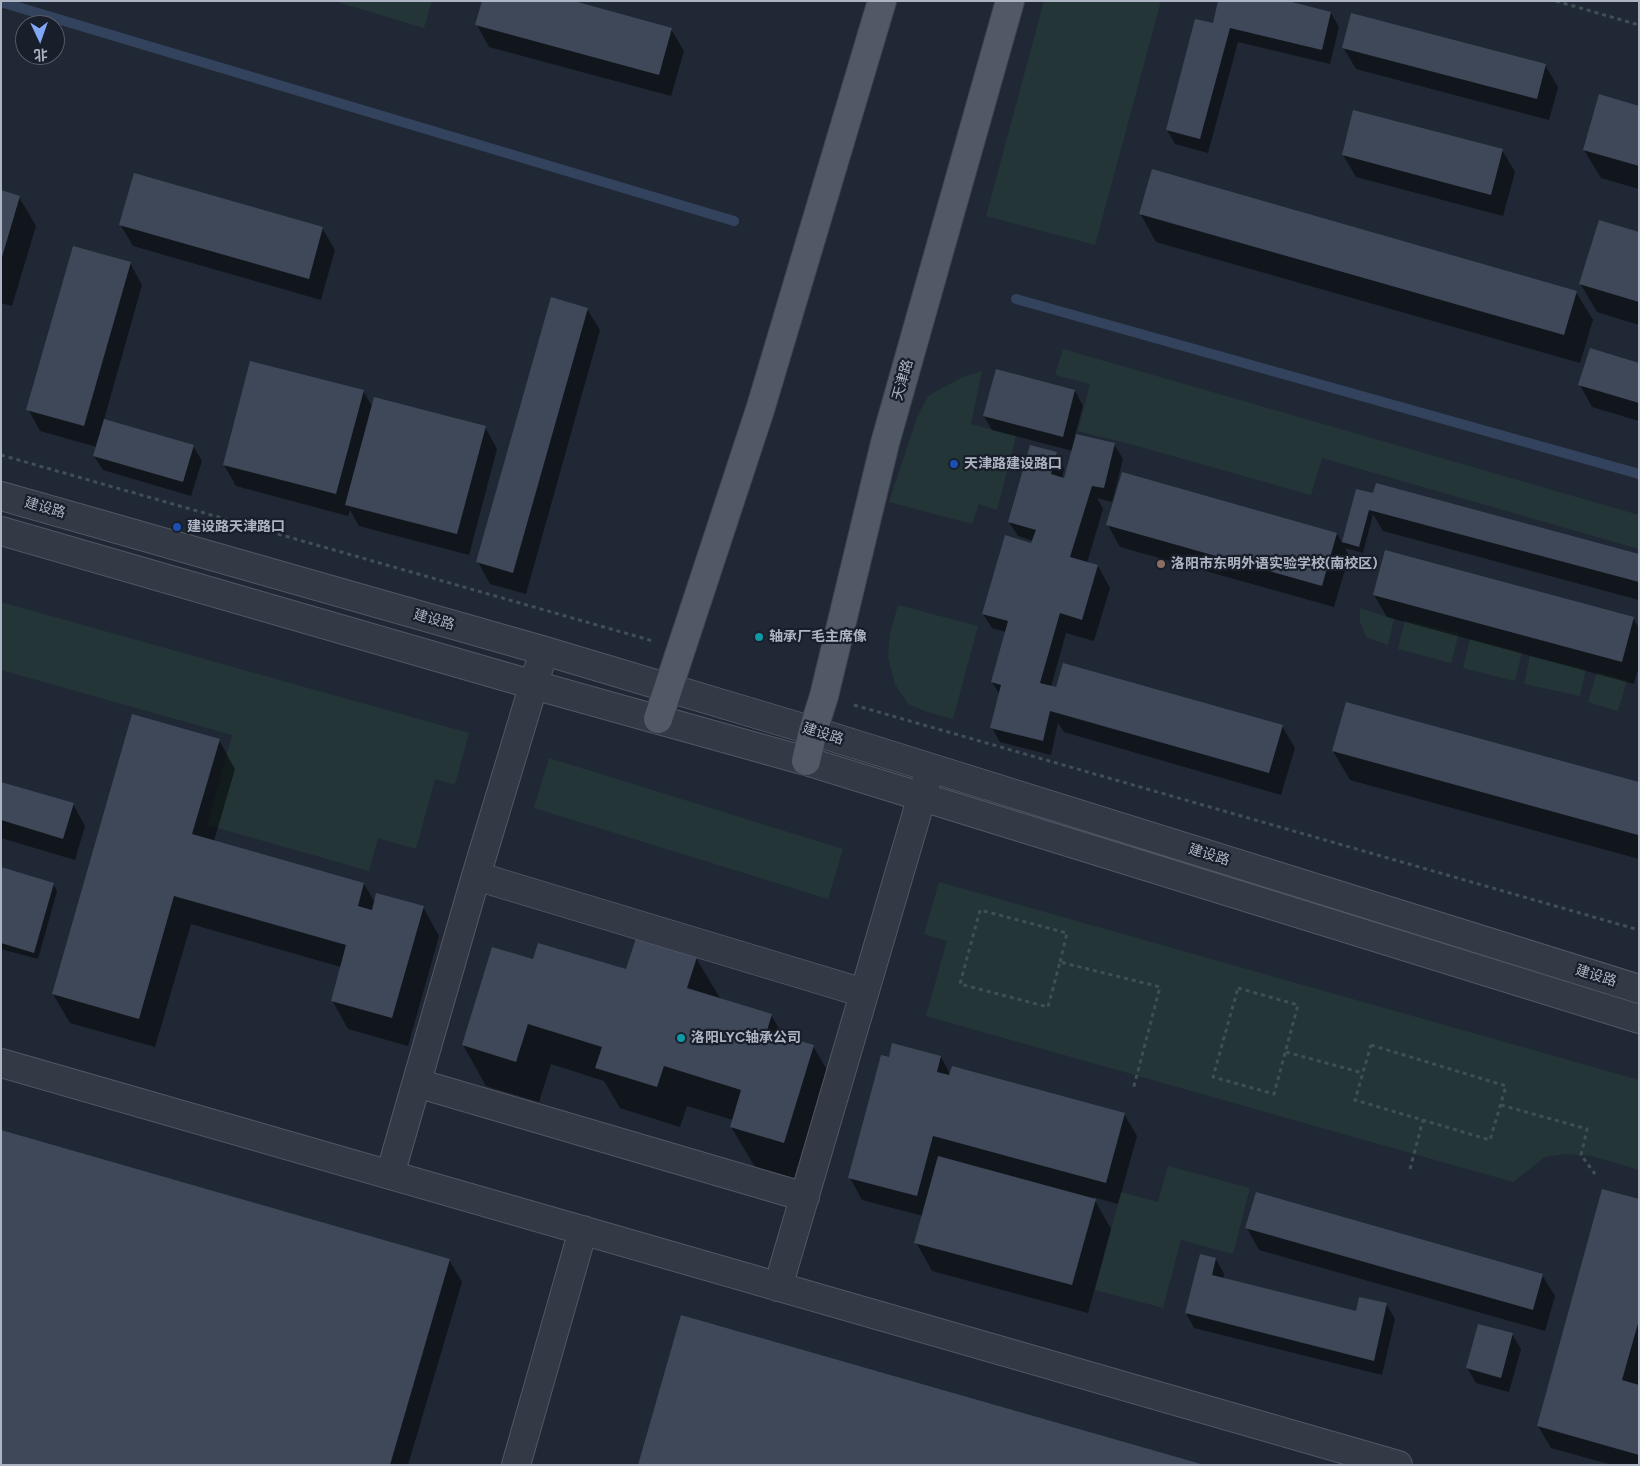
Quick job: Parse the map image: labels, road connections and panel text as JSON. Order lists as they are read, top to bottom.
{
  "streets": {
    "main road": ["天津路"],
    "street": ["建设路"]
  },
  "crossings": [
    ["天津路", "建设路"]
  ],
  "places": [
    "天津路建设路口",
    "建设路天津路口",
    "洛阳市东明外语实验学校(南校区)",
    "轴承厂毛主席像",
    "洛阳LYC轴承公司"
  ],
  "north": "bottom"
}
